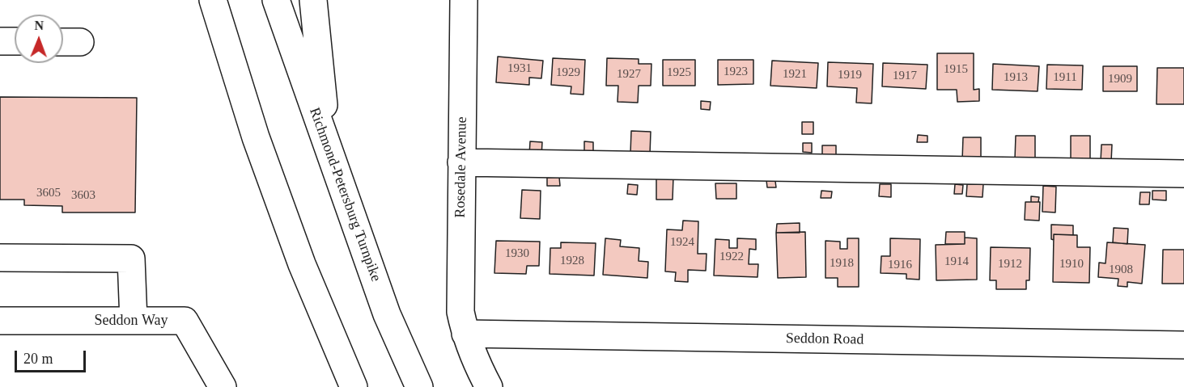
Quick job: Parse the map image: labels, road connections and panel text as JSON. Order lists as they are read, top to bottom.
{
  "streets": {
    "main road": [
      "Rosedale Avenue",
      "Richmond-Petersburg Turnpike",
      "Seddon Way",
      "Seddon Road"
    ]
  },
  "crossings": [
    ["Rosedale Avenue", "Seddon Road"]
  ],
  "house_numbers": [
    "1931",
    "1915",
    "1923",
    "1929",
    "1925",
    "1927",
    "1921",
    "1919",
    "1917",
    "1913",
    "1911",
    "1909",
    "3605",
    "3603",
    "1924",
    "1930",
    "1922",
    "1928",
    "1914",
    "1918",
    "1912",
    "1910",
    "1916",
    "1908"
  ],
  "scale_bar": "20 m",
  "north": "top"
}
